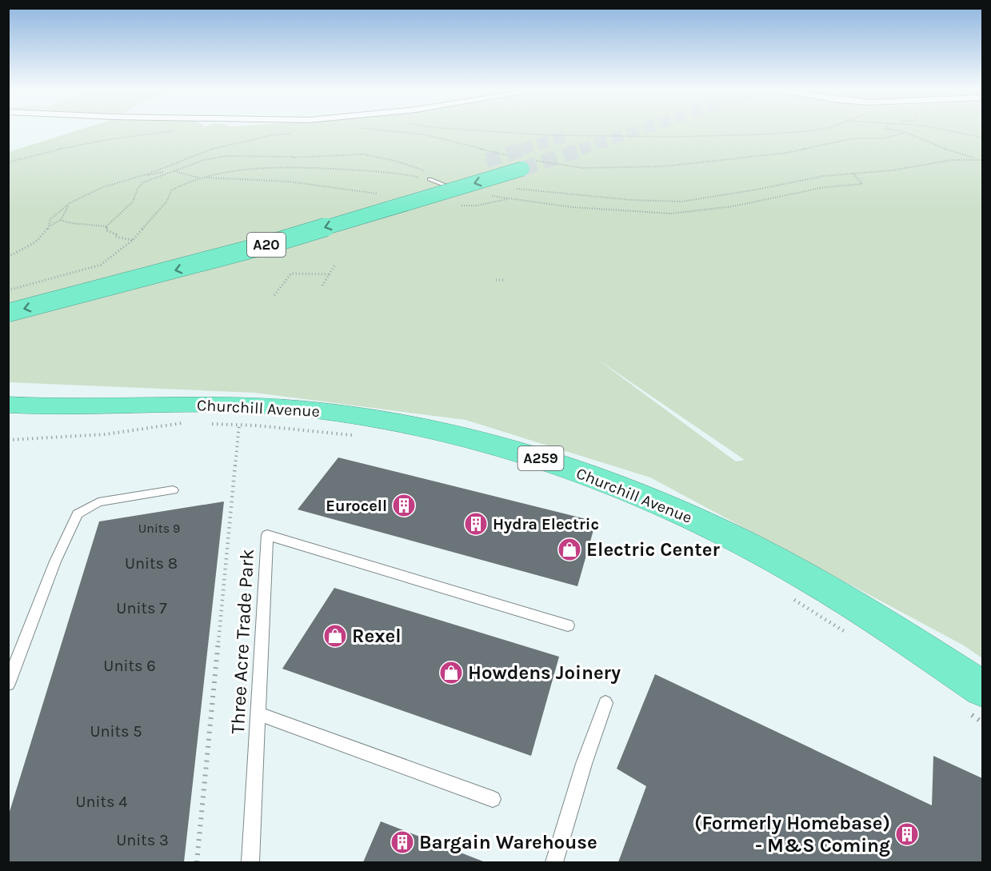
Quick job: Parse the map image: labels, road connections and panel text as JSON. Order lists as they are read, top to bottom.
{
  "streets": {
    "highway": ["A20", "Churchill Avenue", "A259"],
    "lane": ["Three Acre Trade Park"]
  },
  "places": {
    "building": [
      "Eurocell",
      "Hydra Electric",
      "(Formerly Homebase) - M&S Coming",
      "Bargain Warehouse"
    ],
    "shop": ["Electric Center", "Rexel", "Howdens Joinery"]
  },
  "house_numbers": [
    "Units 9",
    "Units 8",
    "Units 7",
    "Units 6",
    "Units 5",
    "Units 4",
    "Units 3"
  ]
}
